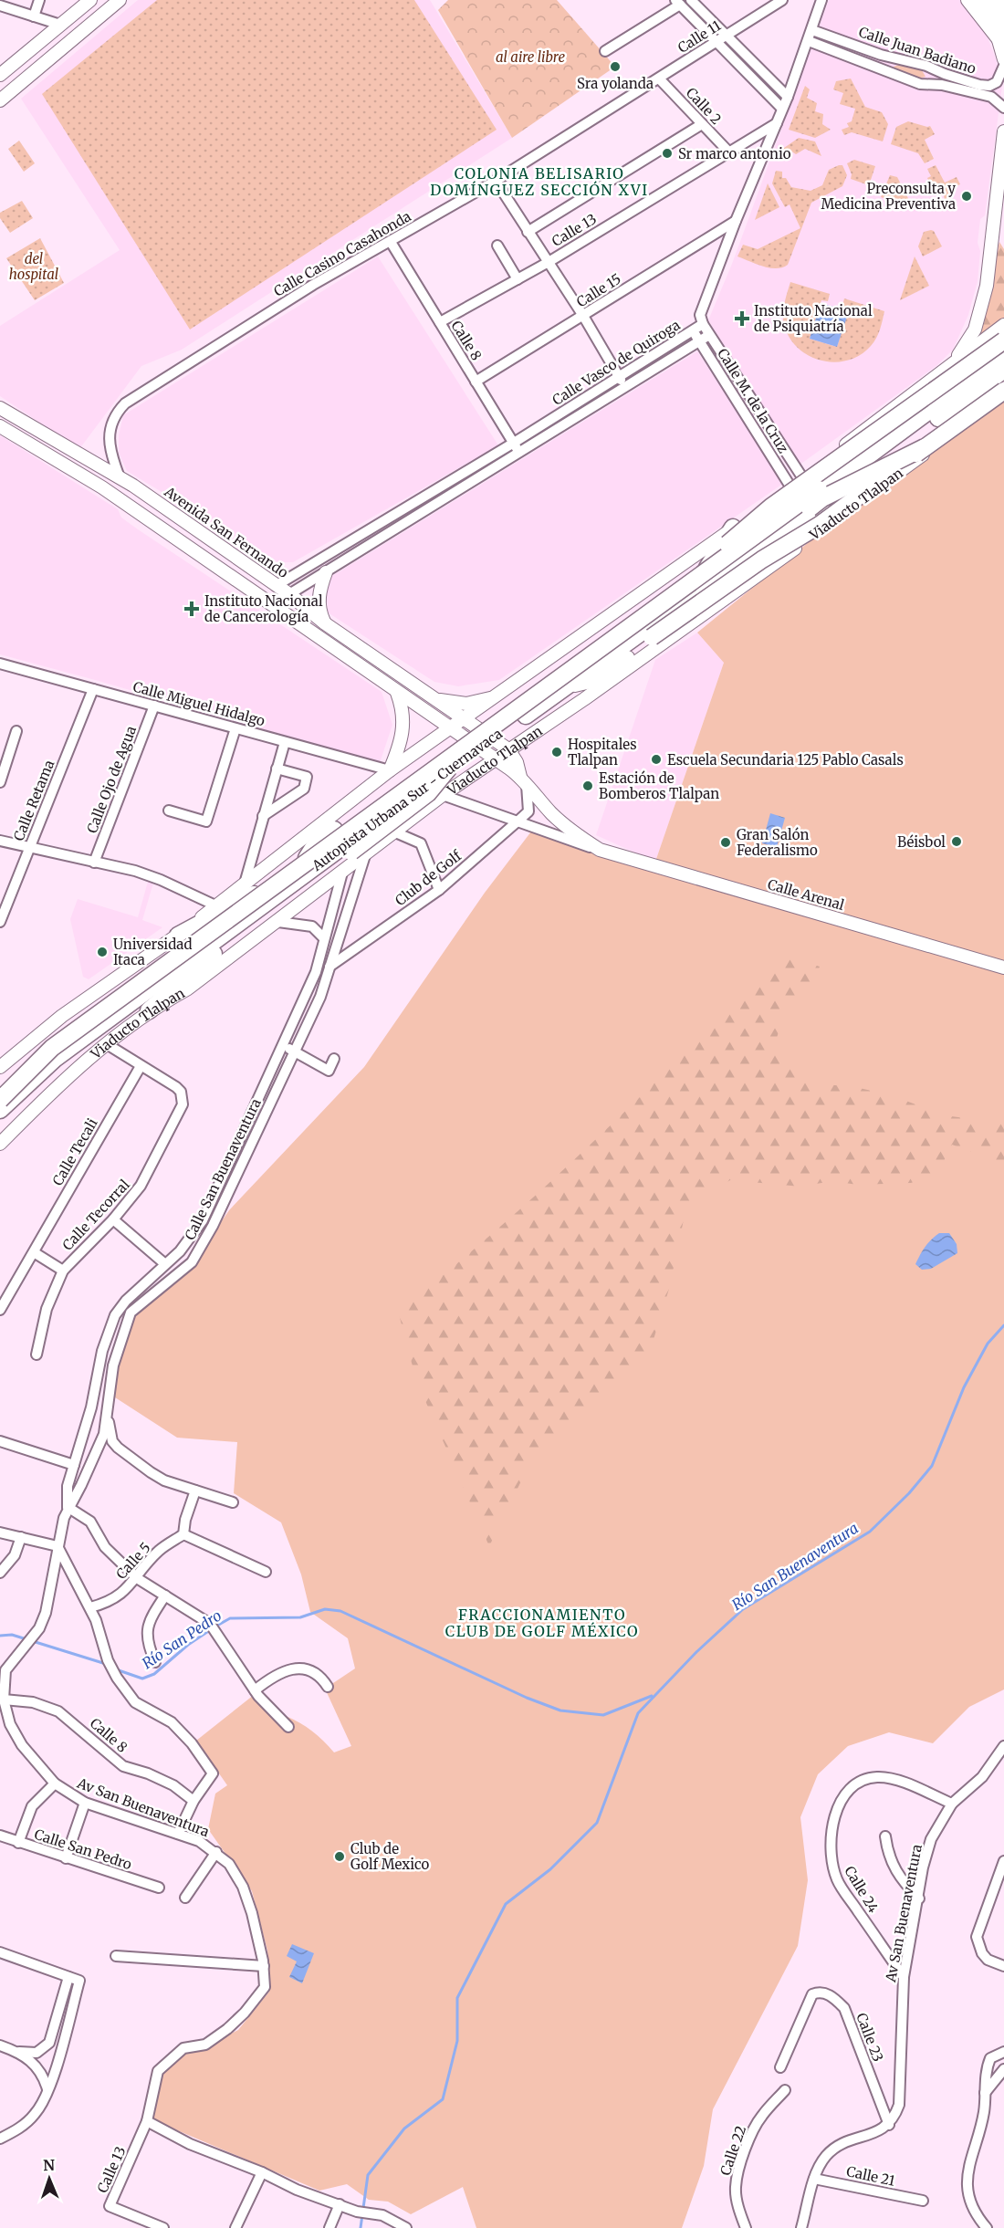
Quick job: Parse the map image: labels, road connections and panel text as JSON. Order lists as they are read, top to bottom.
{
  "streets": {
    "highway": ["Viaducto Tlalpan", "Autopista Urbana Sur - Cuernavaca"],
    "main road": ["Avenida San Fernando", "Calle Arenal"],
    "street": [
      "Calle 11",
      "Calle Juan Badiano",
      "Calle 2",
      "Calle 13",
      "Calle Casino Casahonda",
      "Calle 15",
      "Calle 8",
      "Calle Vasco de Quiroga",
      "Calle M. de la Cruz",
      "Calle Miguel Hidalgo",
      "Calle Ojo de Agua",
      "Calle Retama",
      "Club de Golf",
      "Calle Tecali",
      "Calle San Buenaventura",
      "Calle Tecorral",
      "Calle 5",
      "Av San Buenaventura",
      "Calle San Pedro",
      "Calle 24",
      "Calle 23",
      "Calle 22",
      "Calle 21"
    ]
  },
  "crossings": [
    ["Calle 11", "Calle 2"],
    ["Calle 11", "Calle Casino Casahonda"],
    ["Calle 2", "Calle 13"],
    ["Calle 2", "Calle Casino Casahonda"],
    ["Calle 13", "Calle 8"],
    ["Calle 13", "Av San Buenaventura"],
    ["Calle Casino Casahonda", "Calle 8"],
    ["Calle Casino Casahonda", "Avenida San Fernando"],
    ["Calle 15", "Calle 8"],
    ["Calle 8", "Calle Vasco de Quiroga"],
    ["Calle 8", "Av San Buenaventura"],
    ["Calle Vasco de Quiroga", "Calle M. de la Cruz"],
    ["Calle Vasco de Quiroga", "Avenida San Fernando"],
    ["Viaducto Tlalpan", "Avenida San Fernando"],
    ["Viaducto Tlalpan", "Autopista Urbana Sur - Cuernavaca"],
    ["Viaducto Tlalpan", "Calle San Buenaventura"],
    ["Calle Miguel Hidalgo", "Calle Ojo de Agua"],
    ["Calle Miguel Hidalgo", "Calle Retama"],
    ["Club de Golf", "Calle Arenal"],
    ["Club de Golf", "Calle San Buenaventura"],
    ["Calle Tecali", "Calle Tecorral"],
    ["Calle San Buenaventura", "Av San Buenaventura"],
    ["Av San Buenaventura", "Calle 24"],
    ["Av San Buenaventura", "Calle 23"]
  ],
  "districts": ["COLONIA BELISARIO DOMÍNGUEZ SECCIÓN XVI", "FRACCIONAMIENTO CLUB DE GOLF MÉXICO"],
  "water": ["Río San Buenaventura", "Río San Pedro"],
  "parks": ["al aire libre", "del hospital"],
  "places": {
    "other": [
      "Sra yolanda",
      "Sr marco antonio",
      "Preconsulta y Medicina Preventiva",
      "Hospitales Tlalpan",
      "Escuela Secundaria 125 Pablo Casals",
      "Estación de Bomberos Tlalpan",
      "Béisbol",
      "Gran Salón Federalismo",
      "Universidad Itaca",
      "Club de Golf Mexico"
    ],
    "health": ["Instituto Nacional de Psiquiatría", "Instituto Nacional de Cancerología"]
  },
  "north": "top"
}
